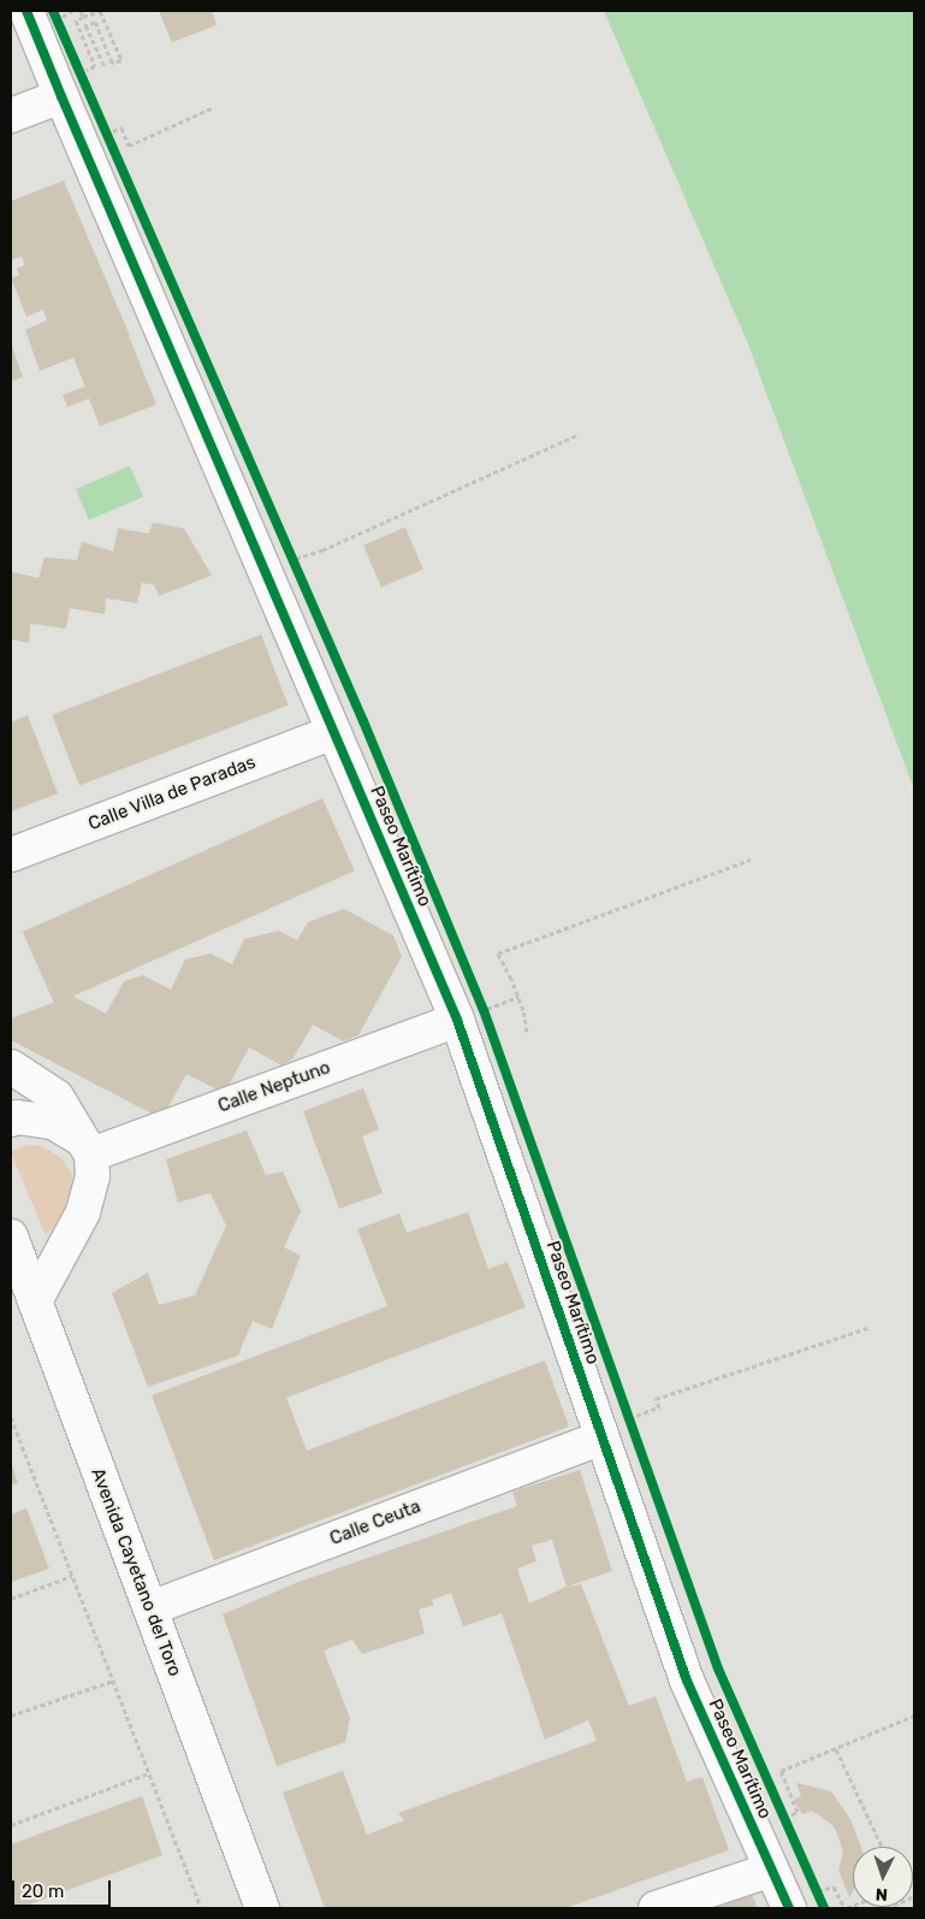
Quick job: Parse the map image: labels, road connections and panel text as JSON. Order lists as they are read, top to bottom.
{
  "streets": {
    "street": [
      "Calle Villa de Paradas",
      "Paseo Marítimo",
      "Calle Neptuno",
      "Calle Ceuta",
      "Avenida Cayetano del Toro"
    ]
  },
  "crossings": [
    ["Calle Villa de Paradas", "Paseo Marítimo"],
    ["Paseo Marítimo", "Calle Neptuno"],
    ["Paseo Marítimo", "Calle Ceuta"],
    ["Calle Ceuta", "Avenida Cayetano del Toro"]
  ],
  "scale_bar": "20 m",
  "north": "bottom"
}
